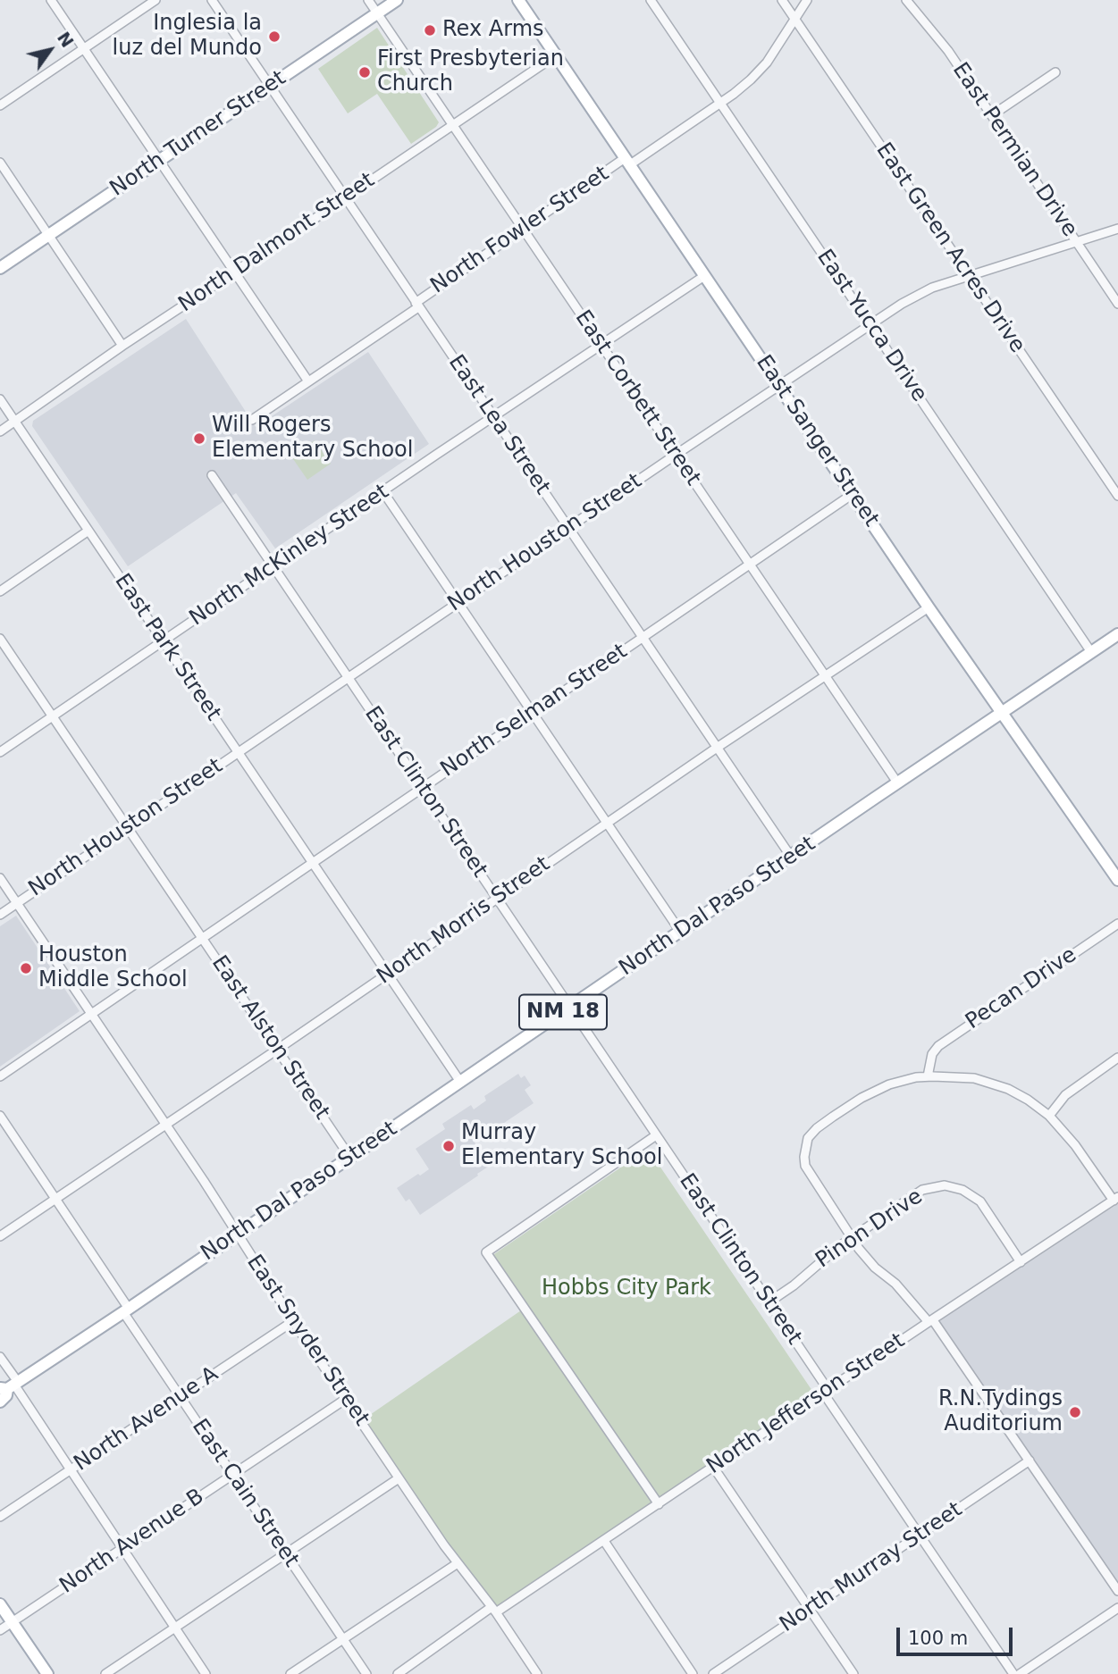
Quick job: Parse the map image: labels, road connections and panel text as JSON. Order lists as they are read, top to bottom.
{
  "streets": {
    "main road": [
      "North Turner Street",
      "East Sanger Street",
      "North Dal Paso Street",
      "NM 18"
    ],
    "street": [
      "East Permian Drive",
      "North Fowler Street",
      "North Dalmont Street",
      "East Green Acres Drive",
      "East Yucca Drive",
      "East Corbett Street",
      "East Lea Street",
      "North Houston Street",
      "North McKinley Street",
      "East Park Street",
      "North Selman Street",
      "East Clinton Street",
      "North Morris Street",
      "Pecan Drive",
      "East Alston Street",
      "Pinon Drive",
      "East Snyder Street",
      "North Jefferson Street",
      "North Avenue A",
      "East Cain Street",
      "North Avenue B",
      "North Murray Street"
    ]
  },
  "crossings": [
    ["North Turner Street", "East Corbett Street"],
    ["North Turner Street", "East Lea Street"],
    ["East Permian Drive", "North Houston Street"],
    ["North Fowler Street", "East Green Acres Drive"],
    ["North Fowler Street", "East Yucca Drive"],
    ["North Fowler Street", "East Corbett Street"],
    ["North Fowler Street", "East Lea Street"],
    ["North Fowler Street", "East Sanger Street"],
    ["North Dalmont Street", "East Corbett Street"],
    ["North Dalmont Street", "East Lea Street"],
    ["North Dalmont Street", "East Sanger Street"],
    ["North Dalmont Street", "East Park Street"],
    ["East Green Acres Drive", "North Houston Street"],
    ["East Yucca Drive", "North Houston Street"],
    ["East Yucca Drive", "North Dal Paso Street"],
    ["East Corbett Street", "North Houston Street"],
    ["East Corbett Street", "North McKinley Street"],
    ["East Corbett Street", "North Selman Street"],
    ["East Corbett Street", "North Dal Paso Street"],
    ["East Corbett Street", "North Morris Street"],
    ["East Lea Street", "North Houston Street"],
    ["East Lea Street", "North McKinley Street"],
    ["East Lea Street", "North Selman Street"],
    ["East Lea Street", "North Dal Paso Street"],
    ["East Lea Street", "North Morris Street"],
    ["East Sanger Street", "North Houston Street"],
    ["East Sanger Street", "North McKinley Street"],
    ["East Sanger Street", "North Selman Street"],
    ["East Sanger Street", "North Dal Paso Street"],
    ["East Sanger Street", "North Morris Street"],
    ["North Houston Street", "East Park Street"],
    ["North Houston Street", "East Clinton Street"],
    ["North Houston Street", "East Alston Street"],
    ["North Houston Street", "East Snyder Street"],
    ["North McKinley Street", "East Park Street"],
    ["North McKinley Street", "East Clinton Street"],
    ["North McKinley Street", "East Alston Street"],
    ["East Park Street", "North Selman Street"],
    ["East Park Street", "North Dal Paso Street"],
    ["East Park Street", "North Morris Street"],
    ["North Selman Street", "East Clinton Street"],
    ["North Selman Street", "East Alston Street"],
    ["North Selman Street", "East Snyder Street"],
    ["East Clinton Street", "North Dal Paso Street"],
    ["East Clinton Street", "North Morris Street"],
    ["East Clinton Street", "Pinon Drive"],
    ["East Clinton Street", "North Jefferson Street"],
    ["East Clinton Street", "North Murray Street"],
    ["North Dal Paso Street", "East Alston Street"],
    ["North Dal Paso Street", "East Snyder Street"],
    ["North Dal Paso Street", "East Cain Street"],
    ["North Morris Street", "East Alston Street"],
    ["North Morris Street", "East Snyder Street"],
    ["North Morris Street", "East Cain Street"],
    ["Pinon Drive", "North Jefferson Street"],
    ["East Snyder Street", "North Jefferson Street"],
    ["East Snyder Street", "North Avenue A"],
    ["East Snyder Street", "North Avenue B"],
    ["North Avenue A", "East Cain Street"],
    ["East Cain Street", "North Avenue B"]
  ],
  "parks": ["Hobbs City Park"],
  "places": [
    "Rex Arms",
    "Inglesia la luz del Mundo",
    "First Presbyterian Church",
    "Will Rogers Elementary School",
    "Houston Middle School",
    "Murray Elementary School",
    "R.N.Tydings Auditorium"
  ],
  "scale_bar": "100 m",
  "north": "top right"
}
